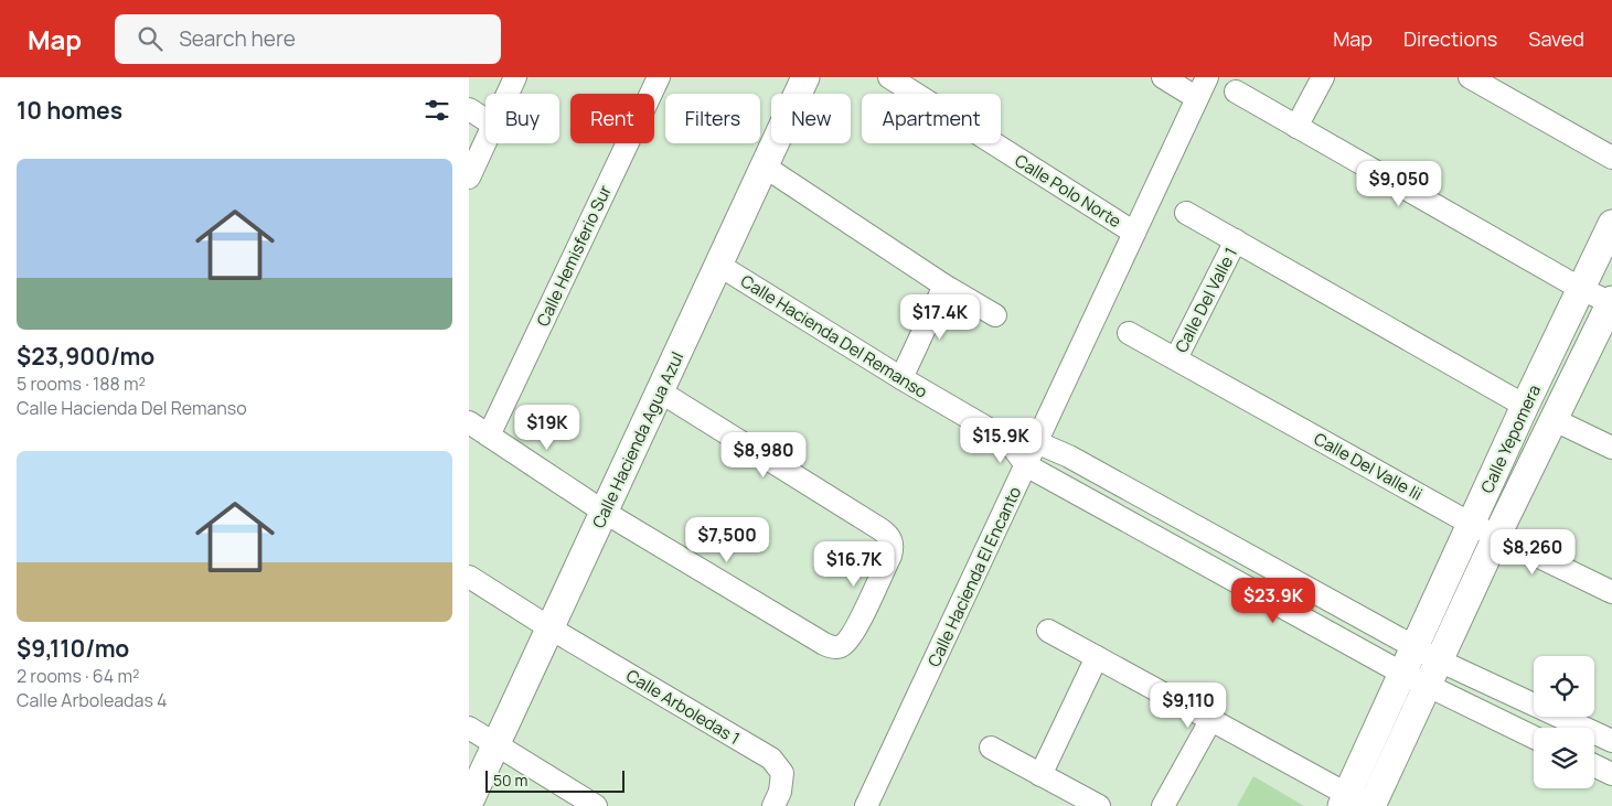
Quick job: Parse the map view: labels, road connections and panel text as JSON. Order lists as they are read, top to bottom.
{
  "streets": {
    "street": [
      "Calle Polo Norte",
      "Calle Hemisferio Sur",
      "Calle Del Valle 1",
      "Calle Hacienda Del Remanso",
      "Calle Yepomera",
      "Calle Hacienda Agua Azul",
      "Calle Del Valle Iii",
      "Calle Hacienda El Encanto",
      "Calle Arboledas 1"
    ]
  },
  "crossings": [
    ["Calle Polo Norte", "Calle Hacienda El Encanto"],
    ["Calle Del Valle 1", "Calle Del Valle Iii"],
    ["Calle Hacienda Del Remanso", "Calle Yepomera"],
    ["Calle Hacienda Del Remanso", "Calle Hacienda Agua Azul"],
    ["Calle Hacienda Del Remanso", "Calle Hacienda El Encanto"],
    ["Calle Yepomera", "Calle Del Valle Iii"],
    ["Calle Hacienda Agua Azul", "Calle Arboledas 1"]
  ],
  "scale_bar": "50 m",
  "page": {
    "header": "Map",
    "search": "Search here",
    "nav": ["Map", "Directions", "Saved"],
    "heading": "10 homes",
    "chip": [
      "Buy",
      "Rent",
      "Filters",
      "New",
      "Apartment"
    ],
    "list": [
      {
        "name": "$23,900/mo",
        "note": "5 rooms · 188 m² · Calle Hacienda Del Remanso"
      },
      {
        "name": "$9,110/mo",
        "note": "2 rooms · 64 m² · Calle Arboleadas 4"
      }
    ],
    "price": [
      "$9,050",
      "$17.4K",
      "$19K",
      "$15.9K",
      "$8,980",
      "$7,500",
      "$8,260",
      "$16.7K",
      "$23.9K",
      "$9,110"
    ],
    "scale": "50 m"
  }
}
